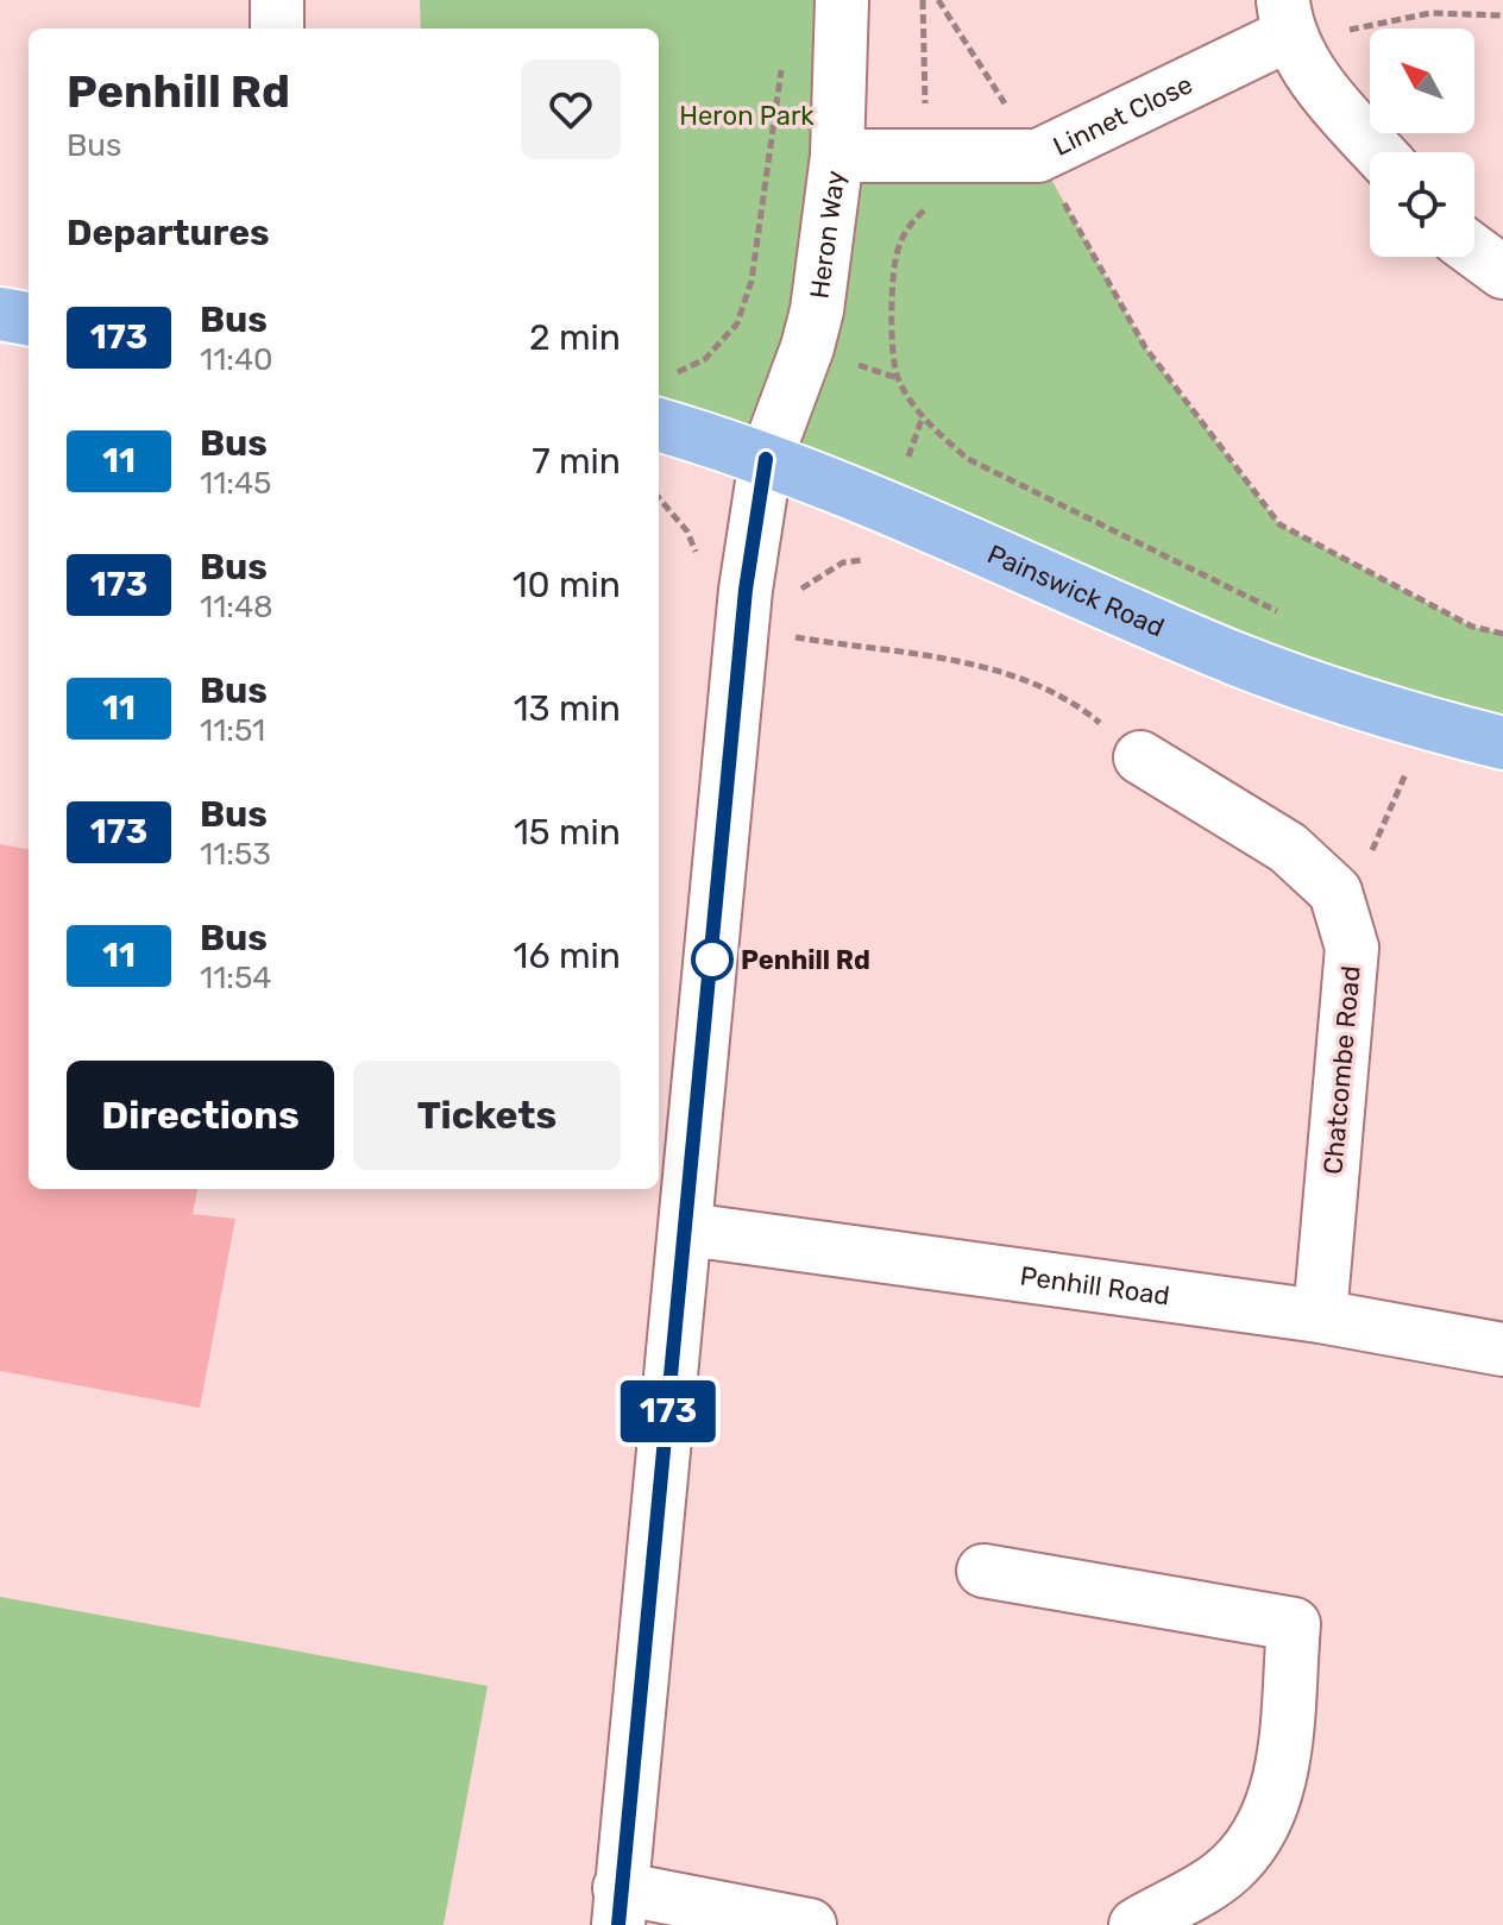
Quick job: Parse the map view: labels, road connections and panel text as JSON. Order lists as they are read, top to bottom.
{
  "streets": {
    "main road": ["Painswick Road"],
    "street": [
      "Linnet Close",
      "Heron Way",
      "Chatcombe Road",
      "Penhill Road"
    ]
  },
  "crossings": [
    ["Linnet Close", "Heron Way"],
    ["Heron Way", "Painswick Road"],
    ["Heron Way", "Penhill Road"],
    ["Chatcombe Road", "Penhill Road"]
  ],
  "parks": ["Heron Park"],
  "places": ["Penhill Rd"],
  "lines": ["bus line 173"],
  "north": "top left",
  "page": {
    "on_map": "173",
    "heading": [
      ["Penhill Rd", "Bus"],
      "Departures"
    ],
    "list": [
      {
        "mark": "173",
        "name": "Bus",
        "note": "11:40",
        "value": "2 min"
      },
      {
        "mark": "11",
        "name": "Bus",
        "note": "11:45",
        "value": "7 min"
      },
      {
        "mark": "173",
        "name": "Bus",
        "note": "11:48",
        "value": "10 min"
      },
      {
        "mark": "11",
        "name": "Bus",
        "note": "11:51",
        "value": "13 min"
      },
      {
        "mark": "173",
        "name": "Bus",
        "note": "11:53",
        "value": "15 min"
      },
      {
        "mark": "11",
        "name": "Bus",
        "note": "11:54",
        "value": "16 min"
      }
    ],
    "buttons": ["Directions", "Tickets"]
  }
}
